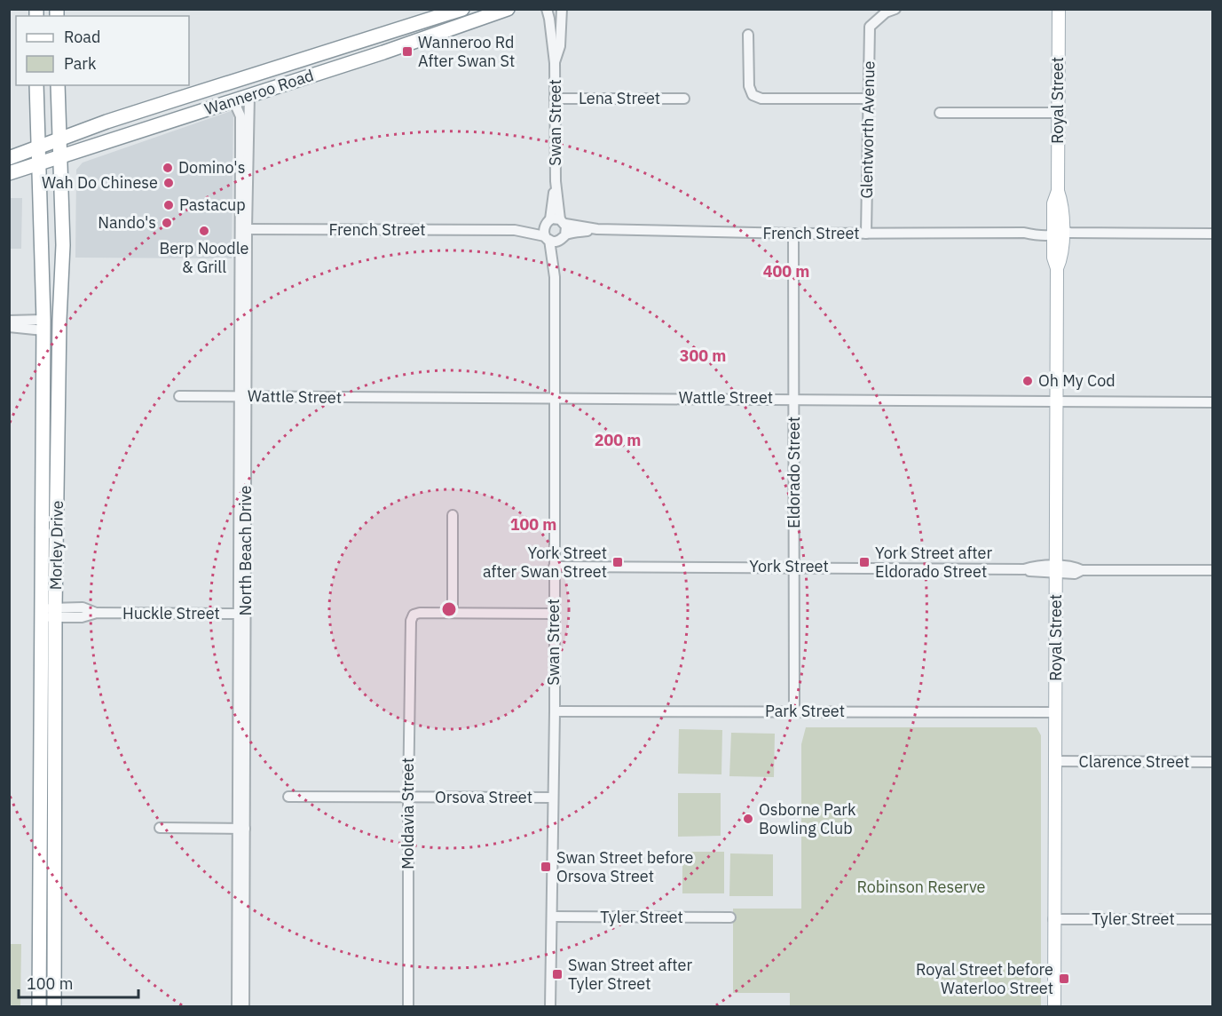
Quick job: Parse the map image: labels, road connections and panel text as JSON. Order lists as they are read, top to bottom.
{
  "streets": {
    "highway": ["Wanneroo Road", "Morley Drive"],
    "main road": ["Royal Street"],
    "street": [
      "Lena Street",
      "Swan Street",
      "Glentworth Avenue",
      "French Street",
      "Wattle Street",
      "Eldorado Street",
      "North Beach Drive",
      "York Street",
      "Huckle Street",
      "Park Street",
      "Clarence Street",
      "Orsova Street",
      "Moldavia Street",
      "Tyler Street"
    ]
  },
  "crossings": [
    ["Wanneroo Road", "Morley Drive"],
    ["Wanneroo Road", "North Beach Drive"],
    ["Lena Street", "Swan Street"],
    ["Royal Street", "French Street"],
    ["Royal Street", "Wattle Street"],
    ["Royal Street", "York Street"],
    ["Royal Street", "Park Street"],
    ["Royal Street", "Clarence Street"],
    ["Royal Street", "Tyler Street"],
    ["Swan Street", "French Street"],
    ["Swan Street", "Wattle Street"],
    ["Swan Street", "York Street"],
    ["Swan Street", "Park Street"],
    ["Swan Street", "Orsova Street"],
    ["Swan Street", "Tyler Street"],
    ["Glentworth Avenue", "French Street"],
    ["French Street", "Eldorado Street"],
    ["French Street", "North Beach Drive"],
    ["Wattle Street", "Eldorado Street"],
    ["Wattle Street", "North Beach Drive"],
    ["Eldorado Street", "York Street"],
    ["Eldorado Street", "Park Street"],
    ["Morley Drive", "Huckle Street"],
    ["North Beach Drive", "Huckle Street"],
    ["Orsova Street", "Moldavia Street"]
  ],
  "parks": ["Robinson Reserve"],
  "places": {
    "transit": [
      "Wanneroo Rd After Swan St",
      "York Street after Swan Street",
      "York Street after Eldorado Street",
      "Swan Street before Orsova Street",
      "Swan Street after Tyler Street",
      "Royal Street before Waterloo Street"
    ],
    "other": [
      "Domino's",
      "Wah Do Chinese",
      "Pastacup",
      "Nando's",
      "Berp Noodle & Grill",
      "Oh My Cod",
      "Osborne Park Bowling Club"
    ]
  },
  "legend": ["Road", "Park"],
  "scale_bar": "100 m",
  "rings": [
    "400 m",
    "300 m",
    "200 m",
    "100 m"
  ]
}
